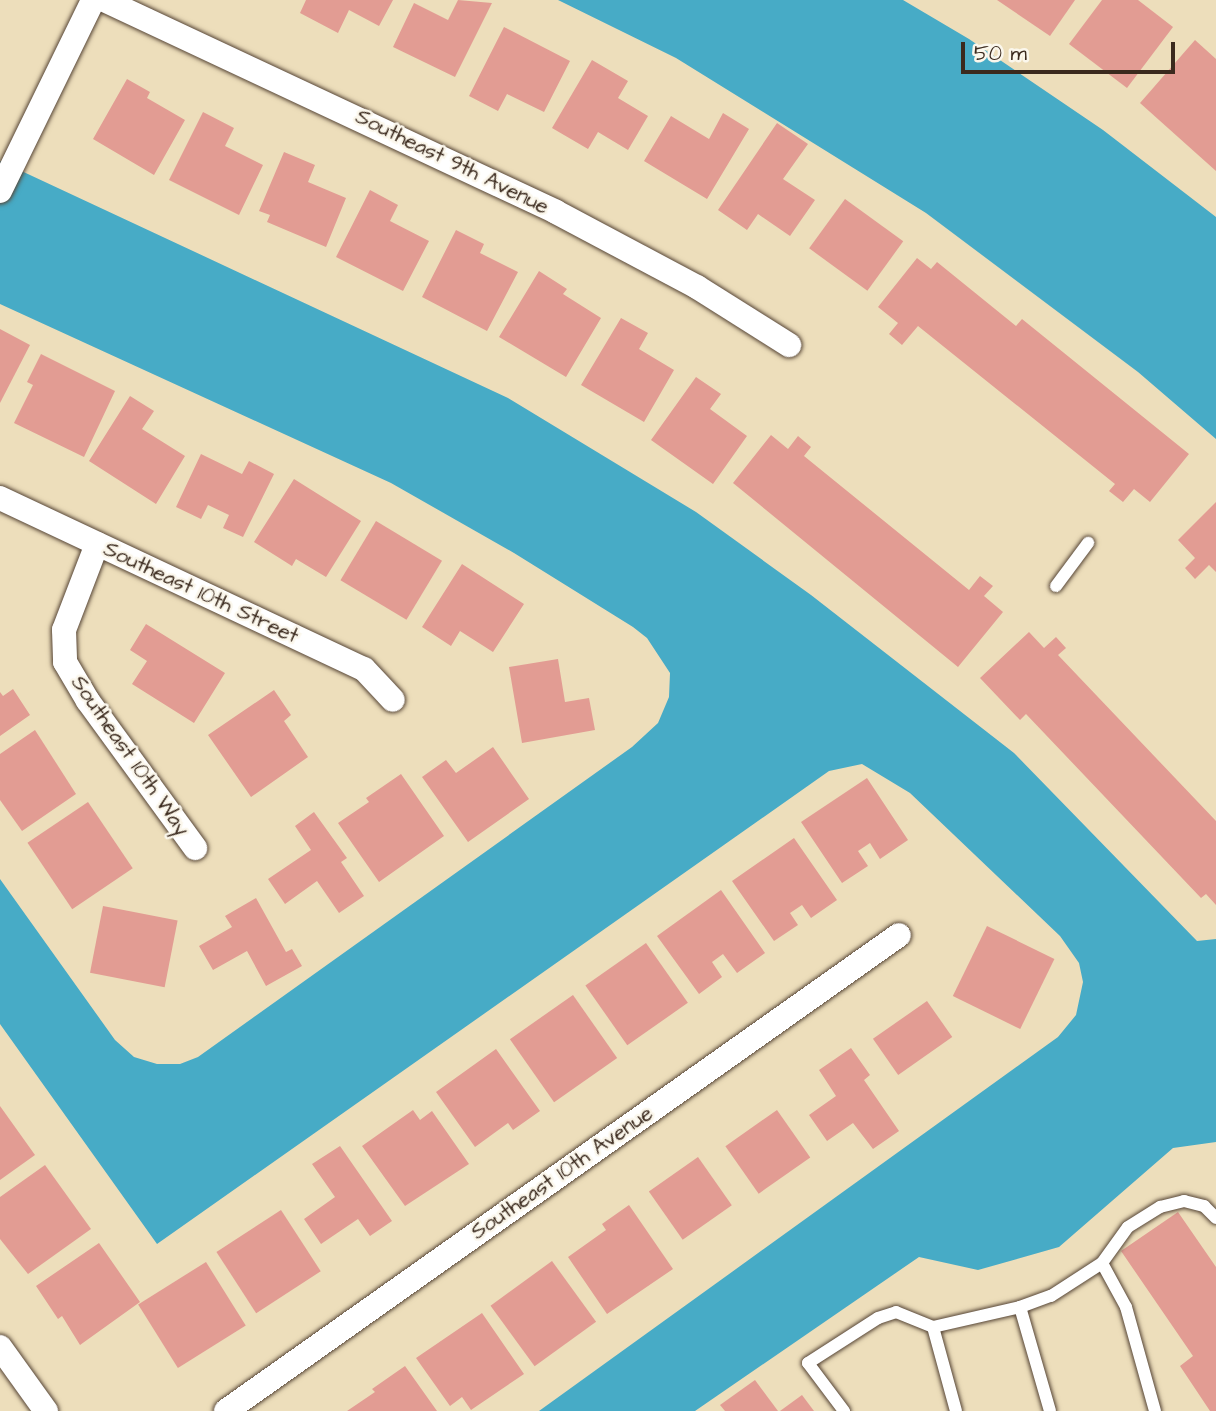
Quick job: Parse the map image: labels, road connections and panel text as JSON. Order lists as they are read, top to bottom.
{
  "streets": {
    "street": [
      "Southeast 9th Avenue",
      "Southeast 10th Street",
      "Southeast 10th Way",
      "Southeast 10th Avenue"
    ]
  },
  "crossings": [
    ["Southeast 10th Street", "Southeast 10th Way"]
  ],
  "scale_bar": "50 m"
}
